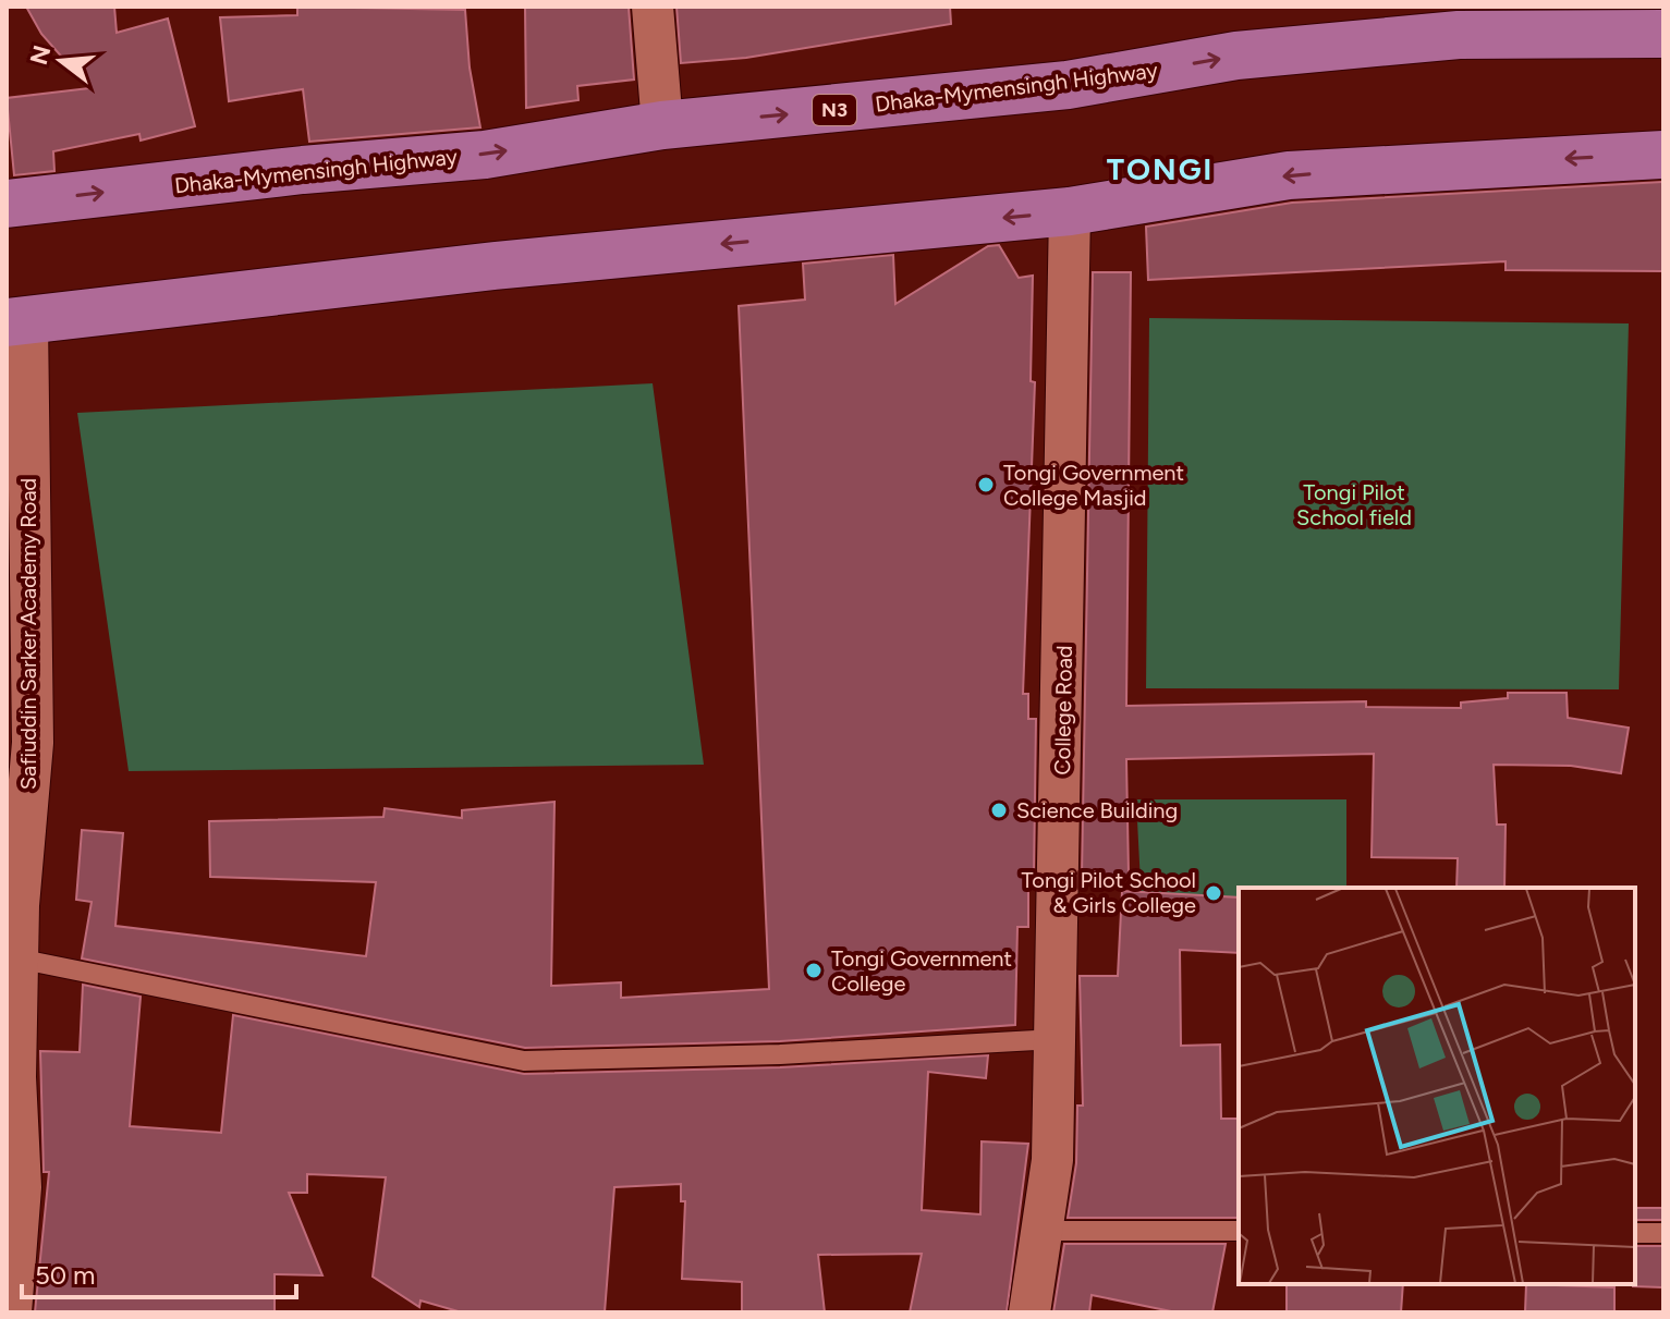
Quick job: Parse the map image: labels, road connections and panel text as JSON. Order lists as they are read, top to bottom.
{
  "streets": {
    "highway": ["Dhaka-Mymensingh Highway", "N3"],
    "street": ["Safiuddin Sarker Academy Road", "College Road"]
  },
  "districts": ["TONGI"],
  "parks": ["Tongi Pilot School field"],
  "places": [
    "Tongi Government College Masjid",
    "Science Building",
    "Tongi Pilot School & Girls College",
    "Tongi Government College"
  ],
  "scale_bar": "50 m",
  "north": "left"
}
